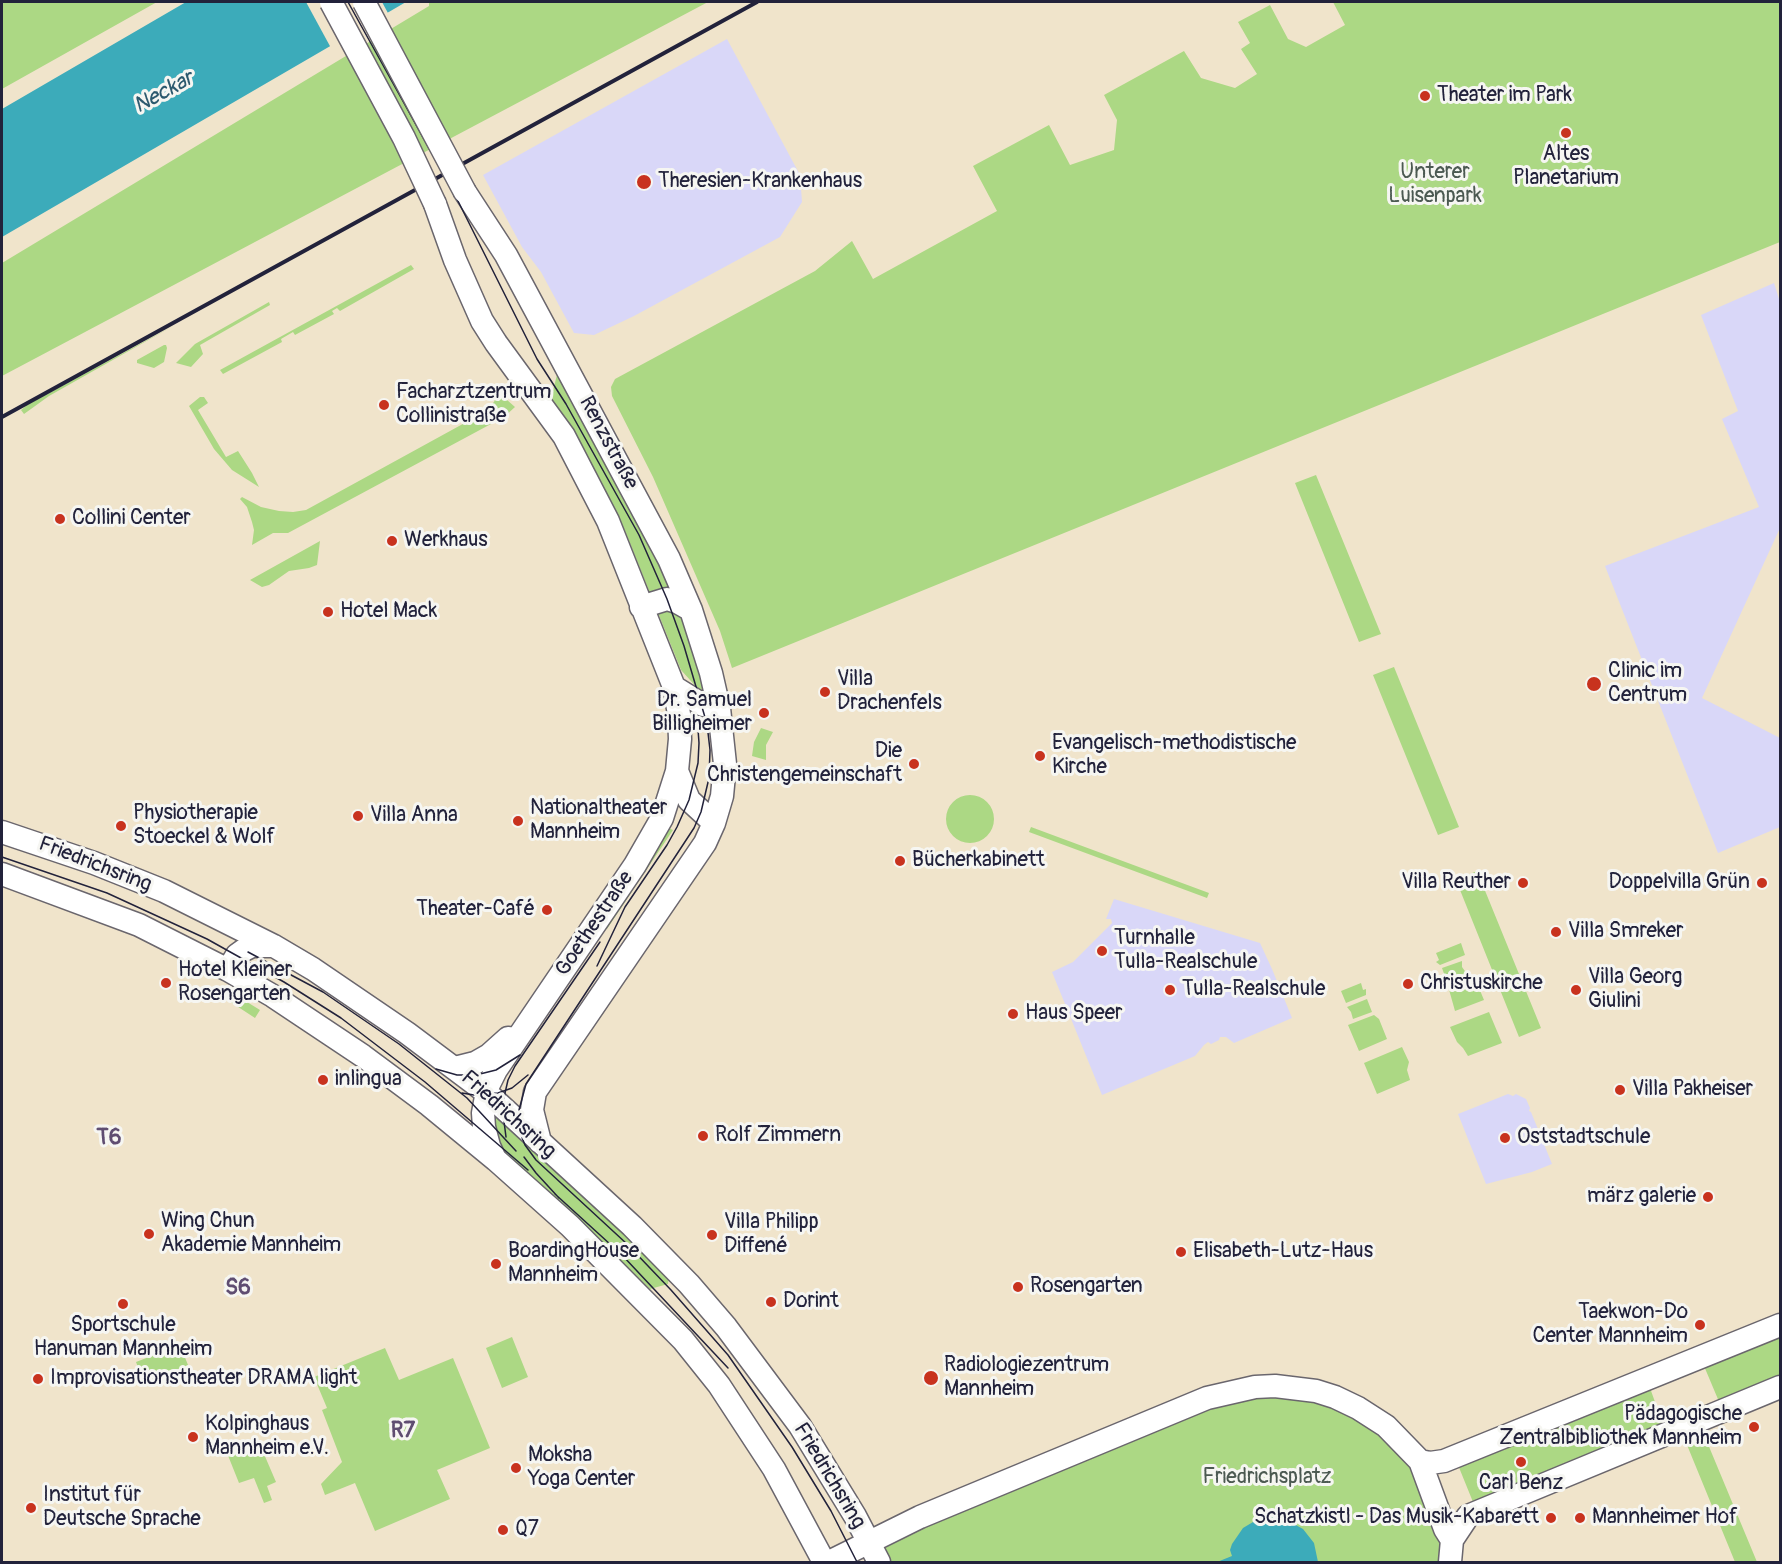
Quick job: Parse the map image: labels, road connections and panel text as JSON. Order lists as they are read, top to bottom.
{
  "streets": {
    "main road": ["Renzstraße", "Friedrichsring", "Goethestraße"]
  },
  "crossings": [
    ["Renzstraße", "Goethestraße"],
    ["Friedrichsring", "Goethestraße"]
  ],
  "districts": ["T6", "S6", "R7"],
  "water": ["Neckar"],
  "parks": ["Unterer Luisenpark", "Friedrichsplatz"],
  "places": [
    "Theater im Park",
    "Altes Planetarium",
    "Theresien-Krankenhaus",
    "Facharztzentrum Collinistraße",
    "Collini Center",
    "Werkhaus",
    "Hotel Mack",
    "Clinic im Centrum",
    "Villa Drachenfels",
    "Dr. Samuel Billigheimer",
    "Evangelisch-methodistische Kirche",
    "Die Christengemeinschaft",
    "Villa Anna",
    "Nationaltheater Mannheim",
    "Physiotherapie Stoeckel & Wolf",
    "Bücherkabinett",
    "Villa Reuther",
    "Doppelvilla Grün",
    "Theater-Café",
    "Villa Smreker",
    "Turnhalle Tulla-Realschule",
    "Hotel Kleiner Rosengarten",
    "Christuskirche",
    "Tulla-Realschule",
    "Villa Georg Giulini",
    "Haus Speer",
    "inlingua",
    "Villa Pakheiser",
    "Rolf Zimmern",
    "Oststadtschule",
    "märz galerie",
    "Wing Chun Akademie Mannheim",
    "Villa Philipp Diffené",
    "Elisabeth-Lutz-Haus",
    "BoardingHouse Mannheim",
    "Rosengarten",
    "Dorint",
    "Sportschule Hanuman Mannheim",
    "Taekwon-Do Center Mannheim",
    "Radiologiezentrum Mannheim",
    "Improvisationstheater DRAMA light",
    "Pädagogische Zentralbibliothek Mannheim",
    "Kolpinghaus Mannheim e.V.",
    "Carl Benz",
    "Moksha Yoga Center",
    "Institut für Deutsche Sprache",
    "Schatzkistl - Das Musik-Kabarett",
    "Mannheimer Hof",
    "Q7"
  ]
}
